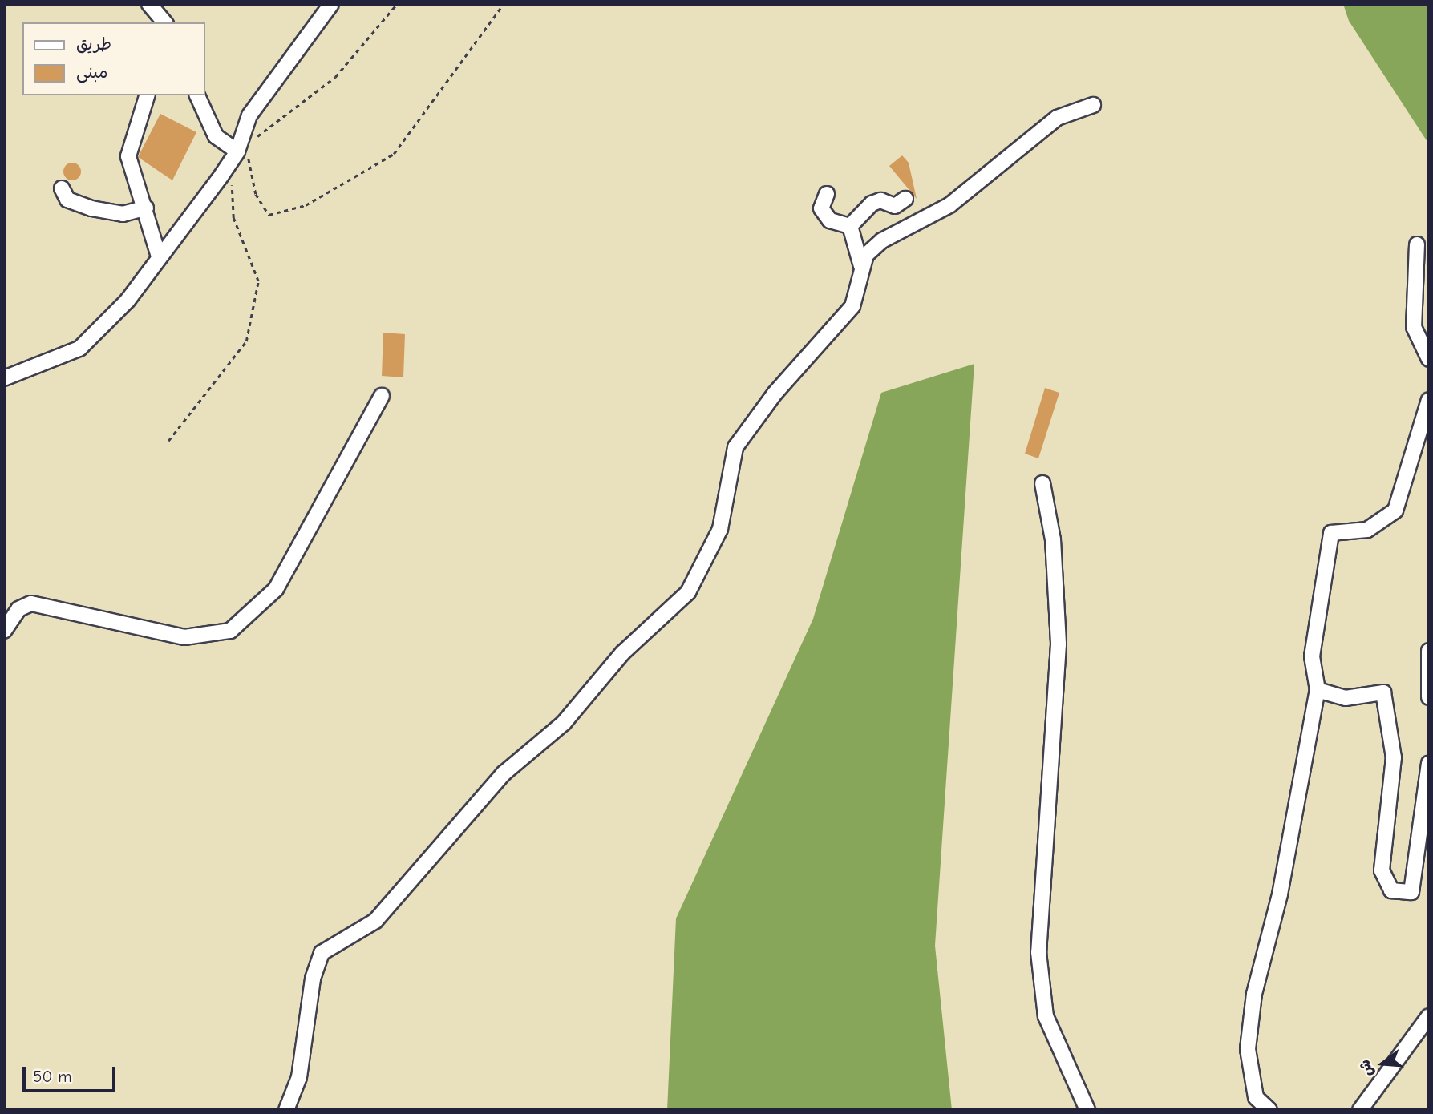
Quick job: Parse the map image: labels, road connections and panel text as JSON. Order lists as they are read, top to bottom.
{
  "legend": ["طريق", "مبنى"],
  "scale_bar": "50 m",
  "north": "left"
}
